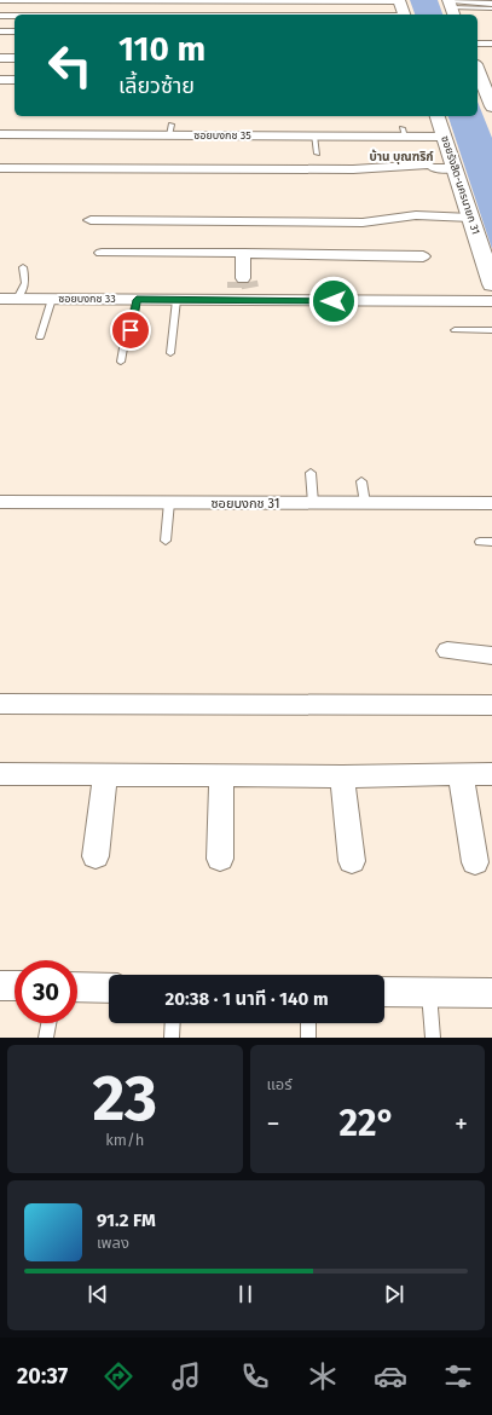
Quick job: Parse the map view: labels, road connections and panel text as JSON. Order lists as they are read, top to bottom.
{
  "streets": {
    "street": [
      "ซอยบงกช 35",
      "ซอยรังสิต-นครนายก 31",
      "ซอยบงกช 33",
      "ซอยบงกช 31"
    ]
  },
  "crossings": [
    ["ซอยบงกช 35", "ซอยรังสิต-นครนายก 31"]
  ],
  "districts": ["บ้าน บุณฑริก์"],
  "page": {
    "turn": ["110 m", "เลี้ยวซ้าย"],
    "limit": "30",
    "trip": "20:38 · 1 นาที · 140 m",
    "tile": [
      ["23", "km/h"],
      "แอร์"
    ],
    "heat": ["−", "22°", "+"],
    "song": ["91.2 FM", "เพลง"],
    "tabs": "20:37"
  }
}
